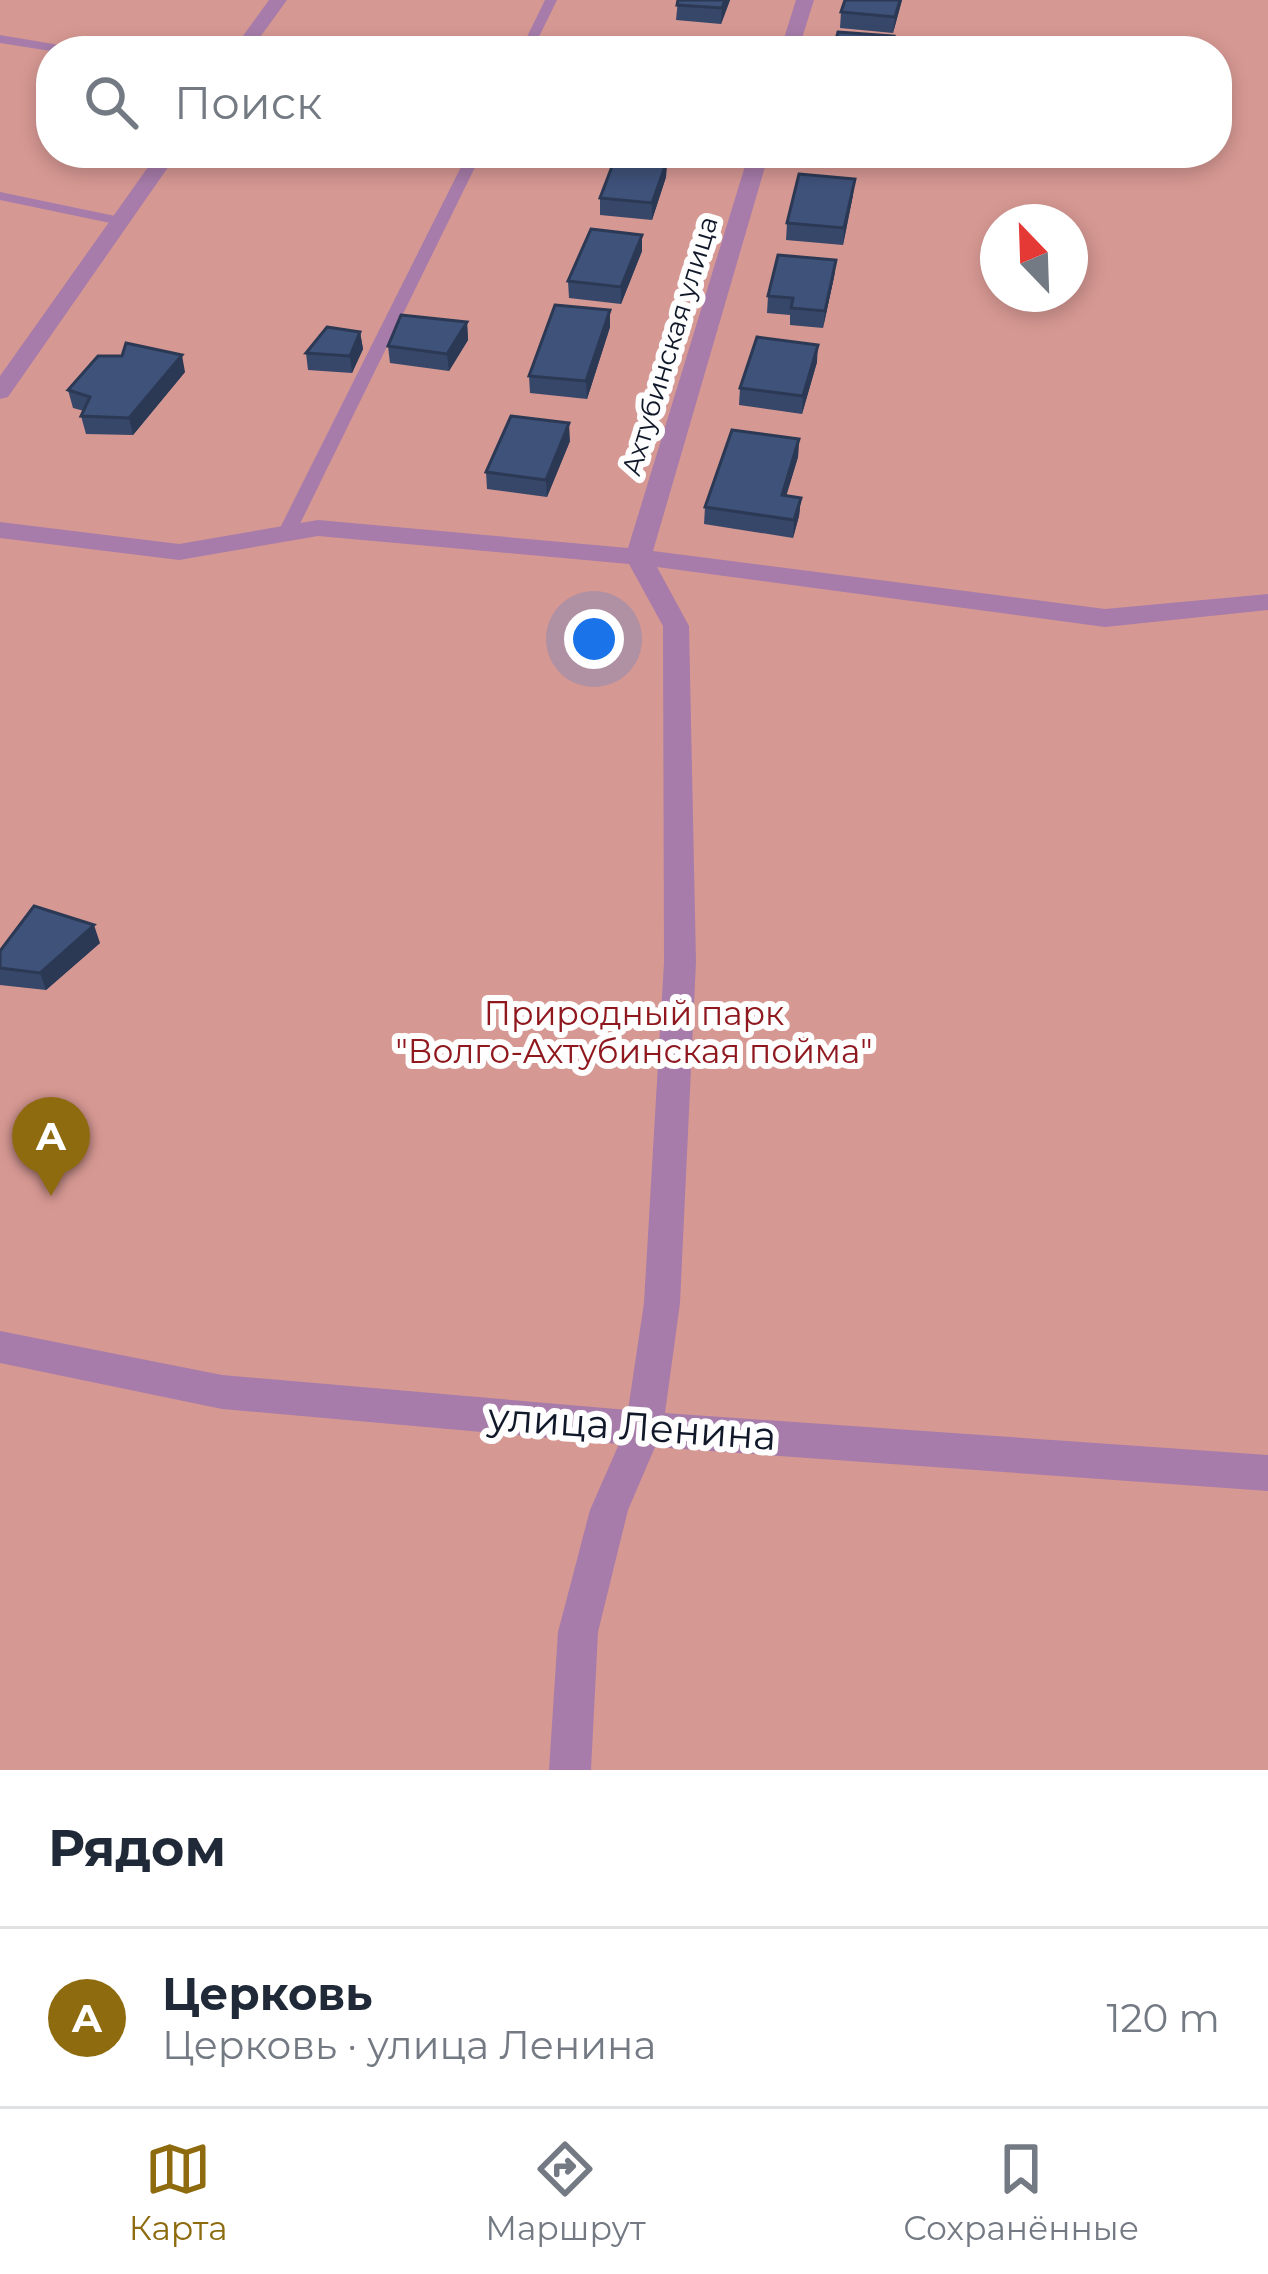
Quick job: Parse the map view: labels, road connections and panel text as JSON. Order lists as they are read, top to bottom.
{
  "streets": {
    "street": ["Ахтубинская улица", "улица Ленина"]
  },
  "parks": ["Природный парк \"Волго-Ахтубинская пойма\""],
  "north": "top left",
  "page": {
    "search": "Поиск",
    "pins": "A",
    "heading": "Рядом",
    "list": [
      {
        "mark": "A",
        "name": "Церковь",
        "note": "Церковь · улица Ленина",
        "value": "120 m"
      }
    ],
    "nav": ["Карта", "Маршрут", "Сохранённые"]
  }
}
